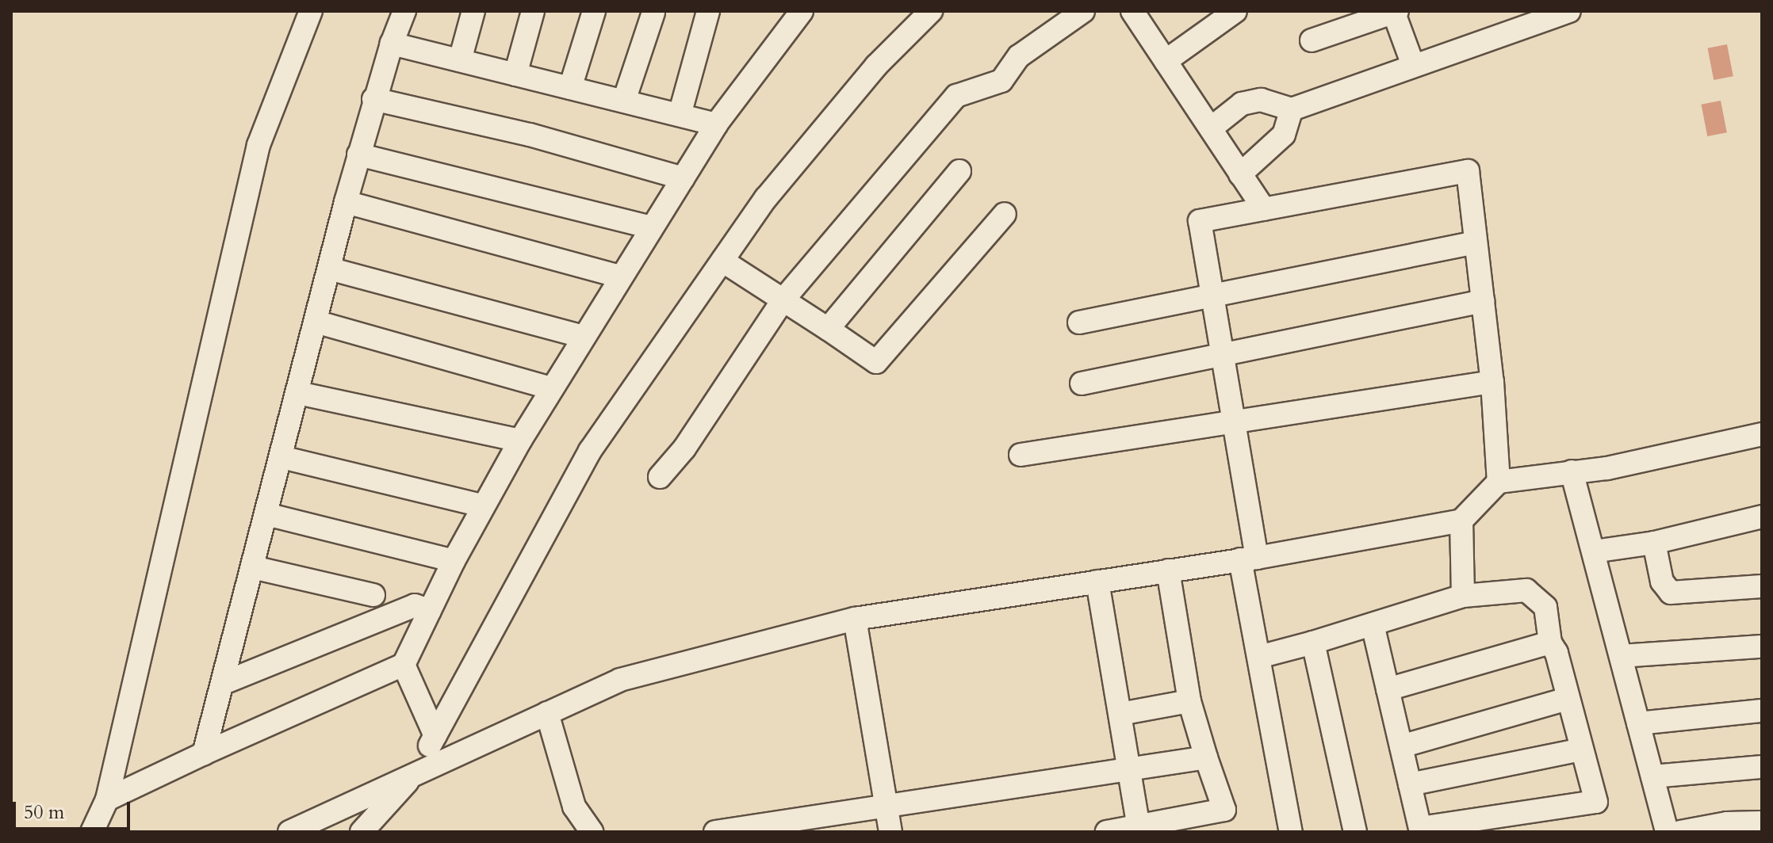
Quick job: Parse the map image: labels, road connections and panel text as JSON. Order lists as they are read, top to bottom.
{
  "scale_bar": "50 m"
}
